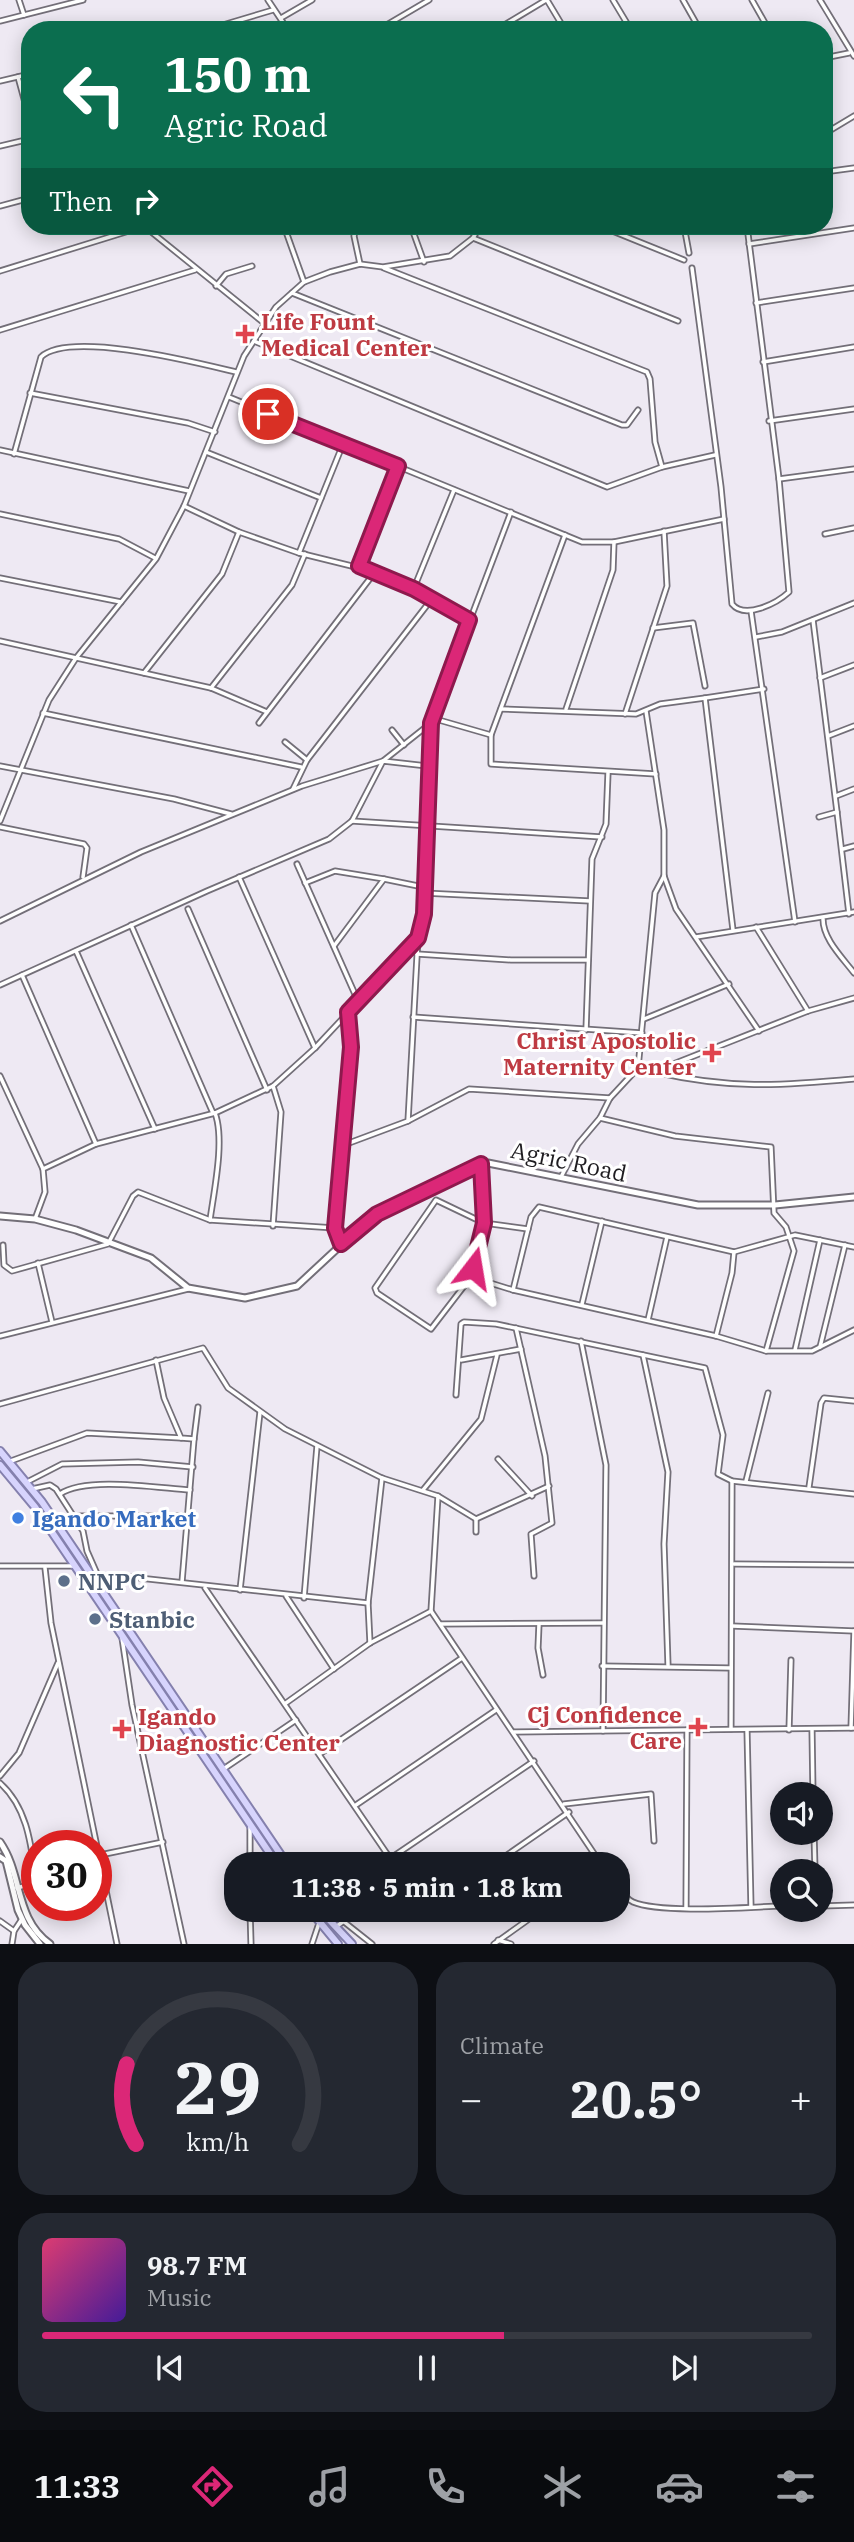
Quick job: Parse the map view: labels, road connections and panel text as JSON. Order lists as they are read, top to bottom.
{
  "streets": {
    "street": ["Agric Road"]
  },
  "places": {
    "health": [
      "Life Fount Medical Center",
      "Christ Apostolic Maternity Center",
      "Cj Confidence Care",
      "Igando Diagnostic Center"
    ],
    "other": ["Igando Market", "NNPC", "Stanbic"]
  },
  "page": {
    "turn": ["150 m", "Agric Road"],
    "then": "Then",
    "limit": "30",
    "trip": "11:38 · 5 min · 1.8 km",
    "tile": "Climate",
    "heat": ["−", "20.5°", "+"],
    "song": ["98.7 FM", "Music"],
    "tabs": "11:33",
    "gauge": ["29", "km/h"]
  }
}
